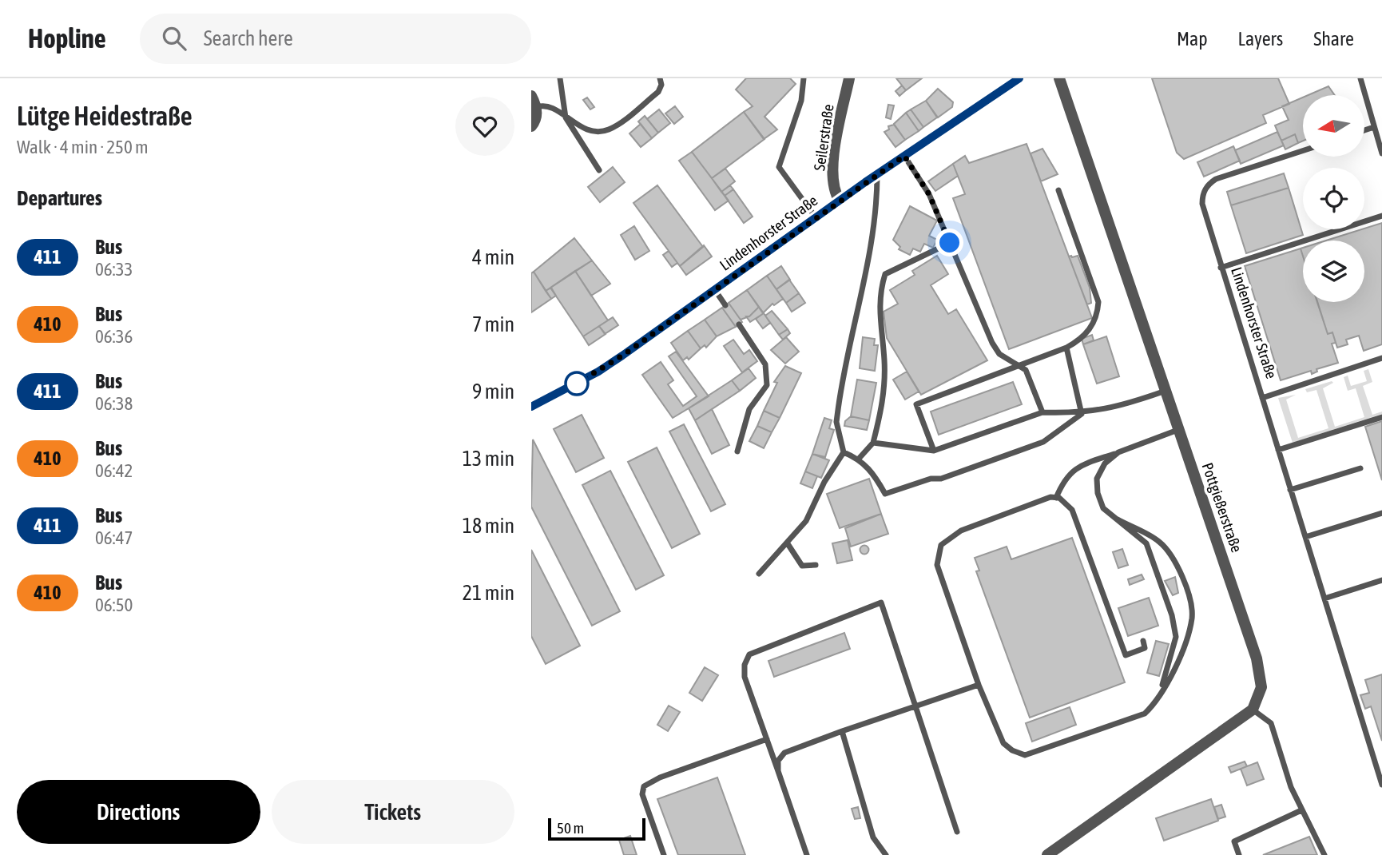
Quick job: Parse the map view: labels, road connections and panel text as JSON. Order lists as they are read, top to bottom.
{
  "streets": {
    "street": ["Seilerstraße", "Lindenhorster Straße", "Pottgießerstraße"]
  },
  "crossings": [
    ["Seilerstraße", "Lindenhorster Straße"]
  ],
  "lines": ["bus line 411"],
  "scale_bar": "50 m",
  "north": "left",
  "page": {
    "header": "Hopline",
    "search": "Search here",
    "nav": ["Map", "Layers", "Share"],
    "heading": [
      ["Lütge Heidestraße", "Walk · 4 min · 250 m"],
      "Departures"
    ],
    "list": [
      {
        "mark": "411",
        "name": "Bus",
        "note": "06:33",
        "value": "4 min"
      },
      {
        "mark": "410",
        "name": "Bus",
        "note": "06:36",
        "value": "7 min"
      },
      {
        "mark": "411",
        "name": "Bus",
        "note": "06:38",
        "value": "9 min"
      },
      {
        "mark": "410",
        "name": "Bus",
        "note": "06:42",
        "value": "13 min"
      },
      {
        "mark": "411",
        "name": "Bus",
        "note": "06:47",
        "value": "18 min"
      },
      {
        "mark": "410",
        "name": "Bus",
        "note": "06:50",
        "value": "21 min"
      }
    ],
    "buttons": ["Directions", "Tickets"],
    "scale": "50 m"
  }
}
